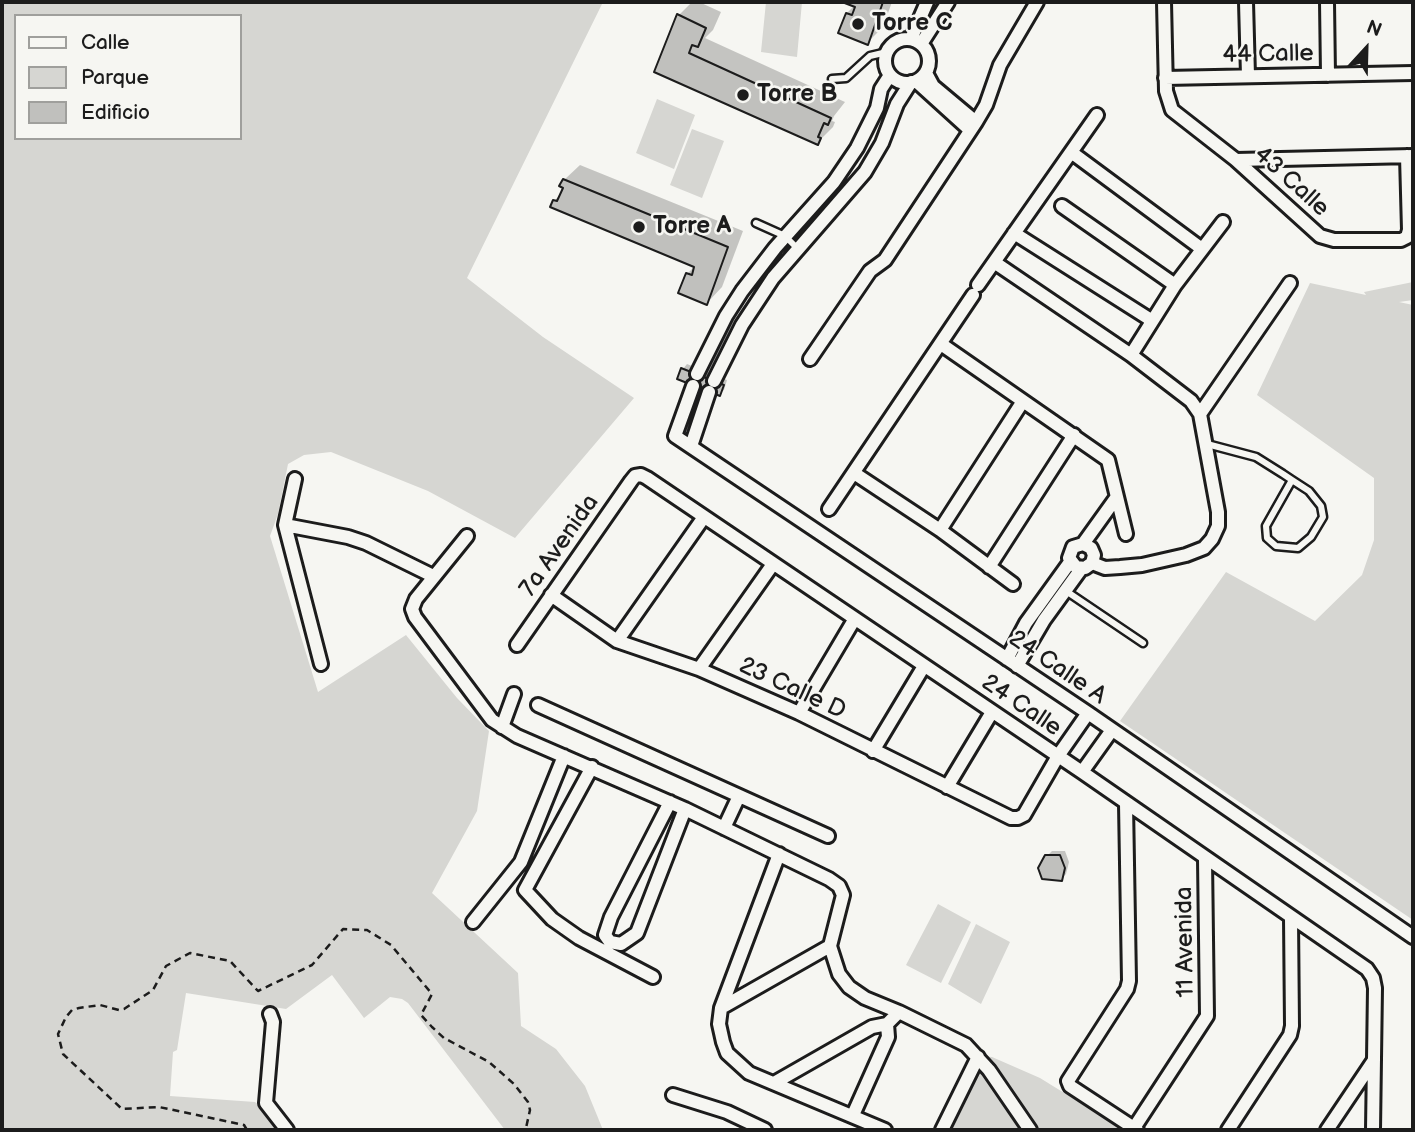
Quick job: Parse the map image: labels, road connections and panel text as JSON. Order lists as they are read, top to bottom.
{
  "streets": {
    "street": [
      "44 Calle",
      "43 Calle",
      "7a Avenida",
      "24 Calle A",
      "23 Calle D",
      "24 Calle",
      "11 Avenida"
    ]
  },
  "crossings": [
    ["44 Calle", "43 Calle"],
    ["7a Avenida", "23 Calle D"],
    ["7a Avenida", "24 Calle"],
    ["23 Calle D", "24 Calle"],
    ["24 Calle", "11 Avenida"]
  ],
  "places": ["Torre C", "Torre B", "Torre A"],
  "legend": ["Calle", "Parque", "Edificio"],
  "north": "top"
}
